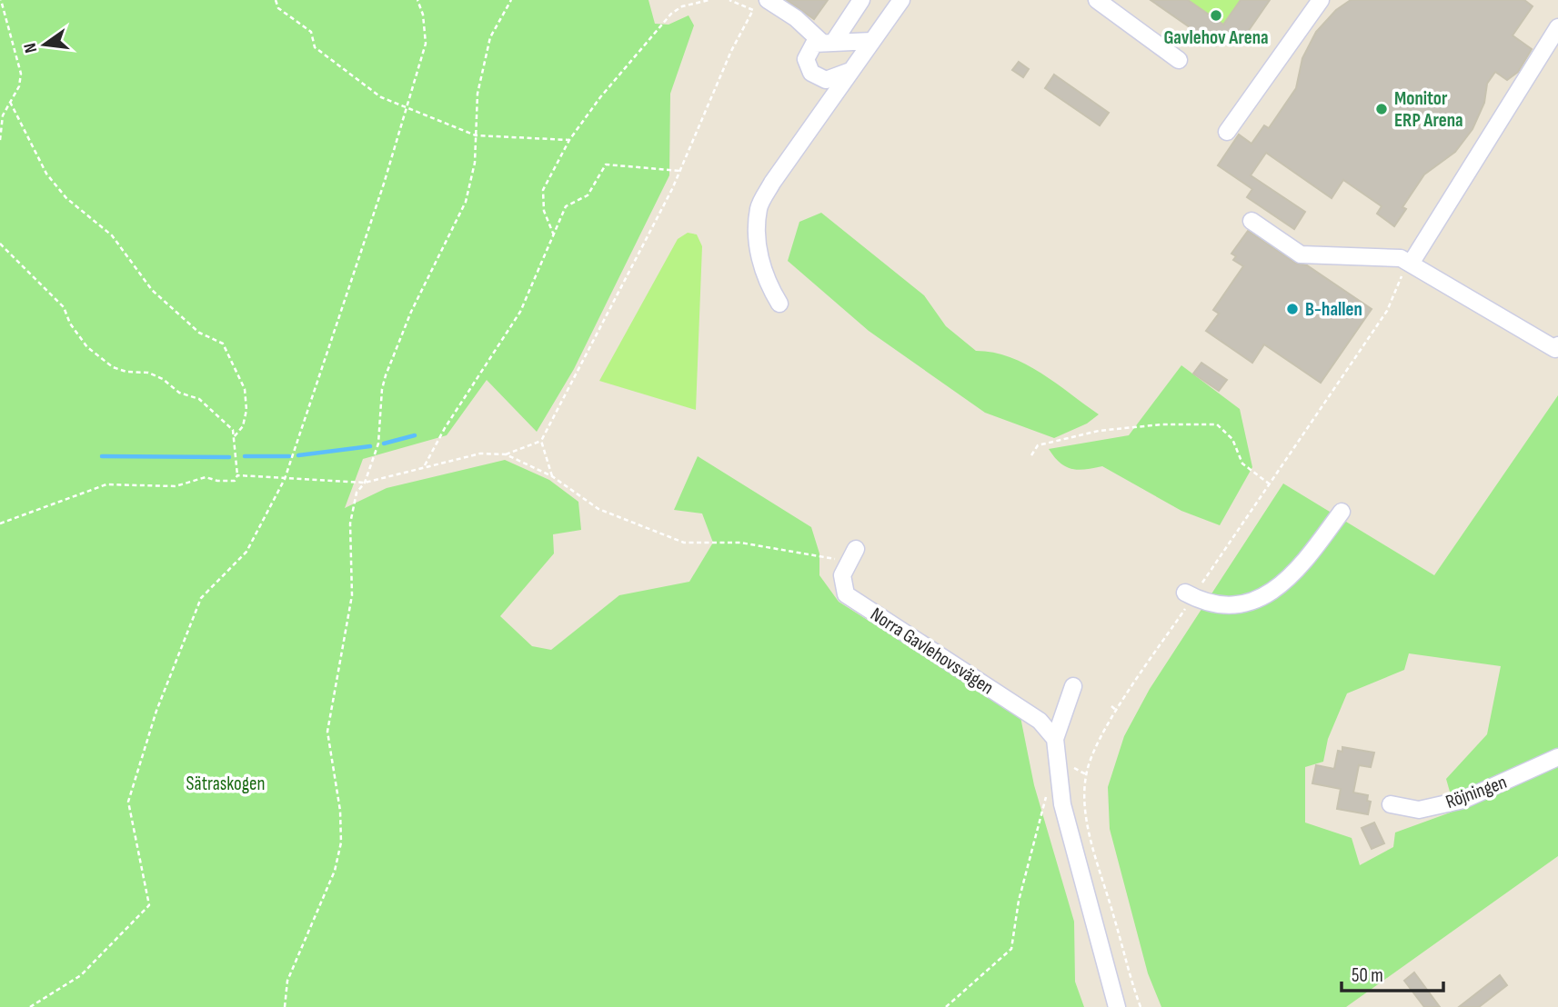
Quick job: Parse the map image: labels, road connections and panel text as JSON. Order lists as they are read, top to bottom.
{
  "streets": {
    "street": ["Norra Gavlehovsvägen", "Röjningen"]
  },
  "parks": ["Sätraskogen"],
  "places": ["Gavlehov Arena", "Monitor ERP Arena", "B-hallen"],
  "scale_bar": "50 m",
  "north": "left"
}
